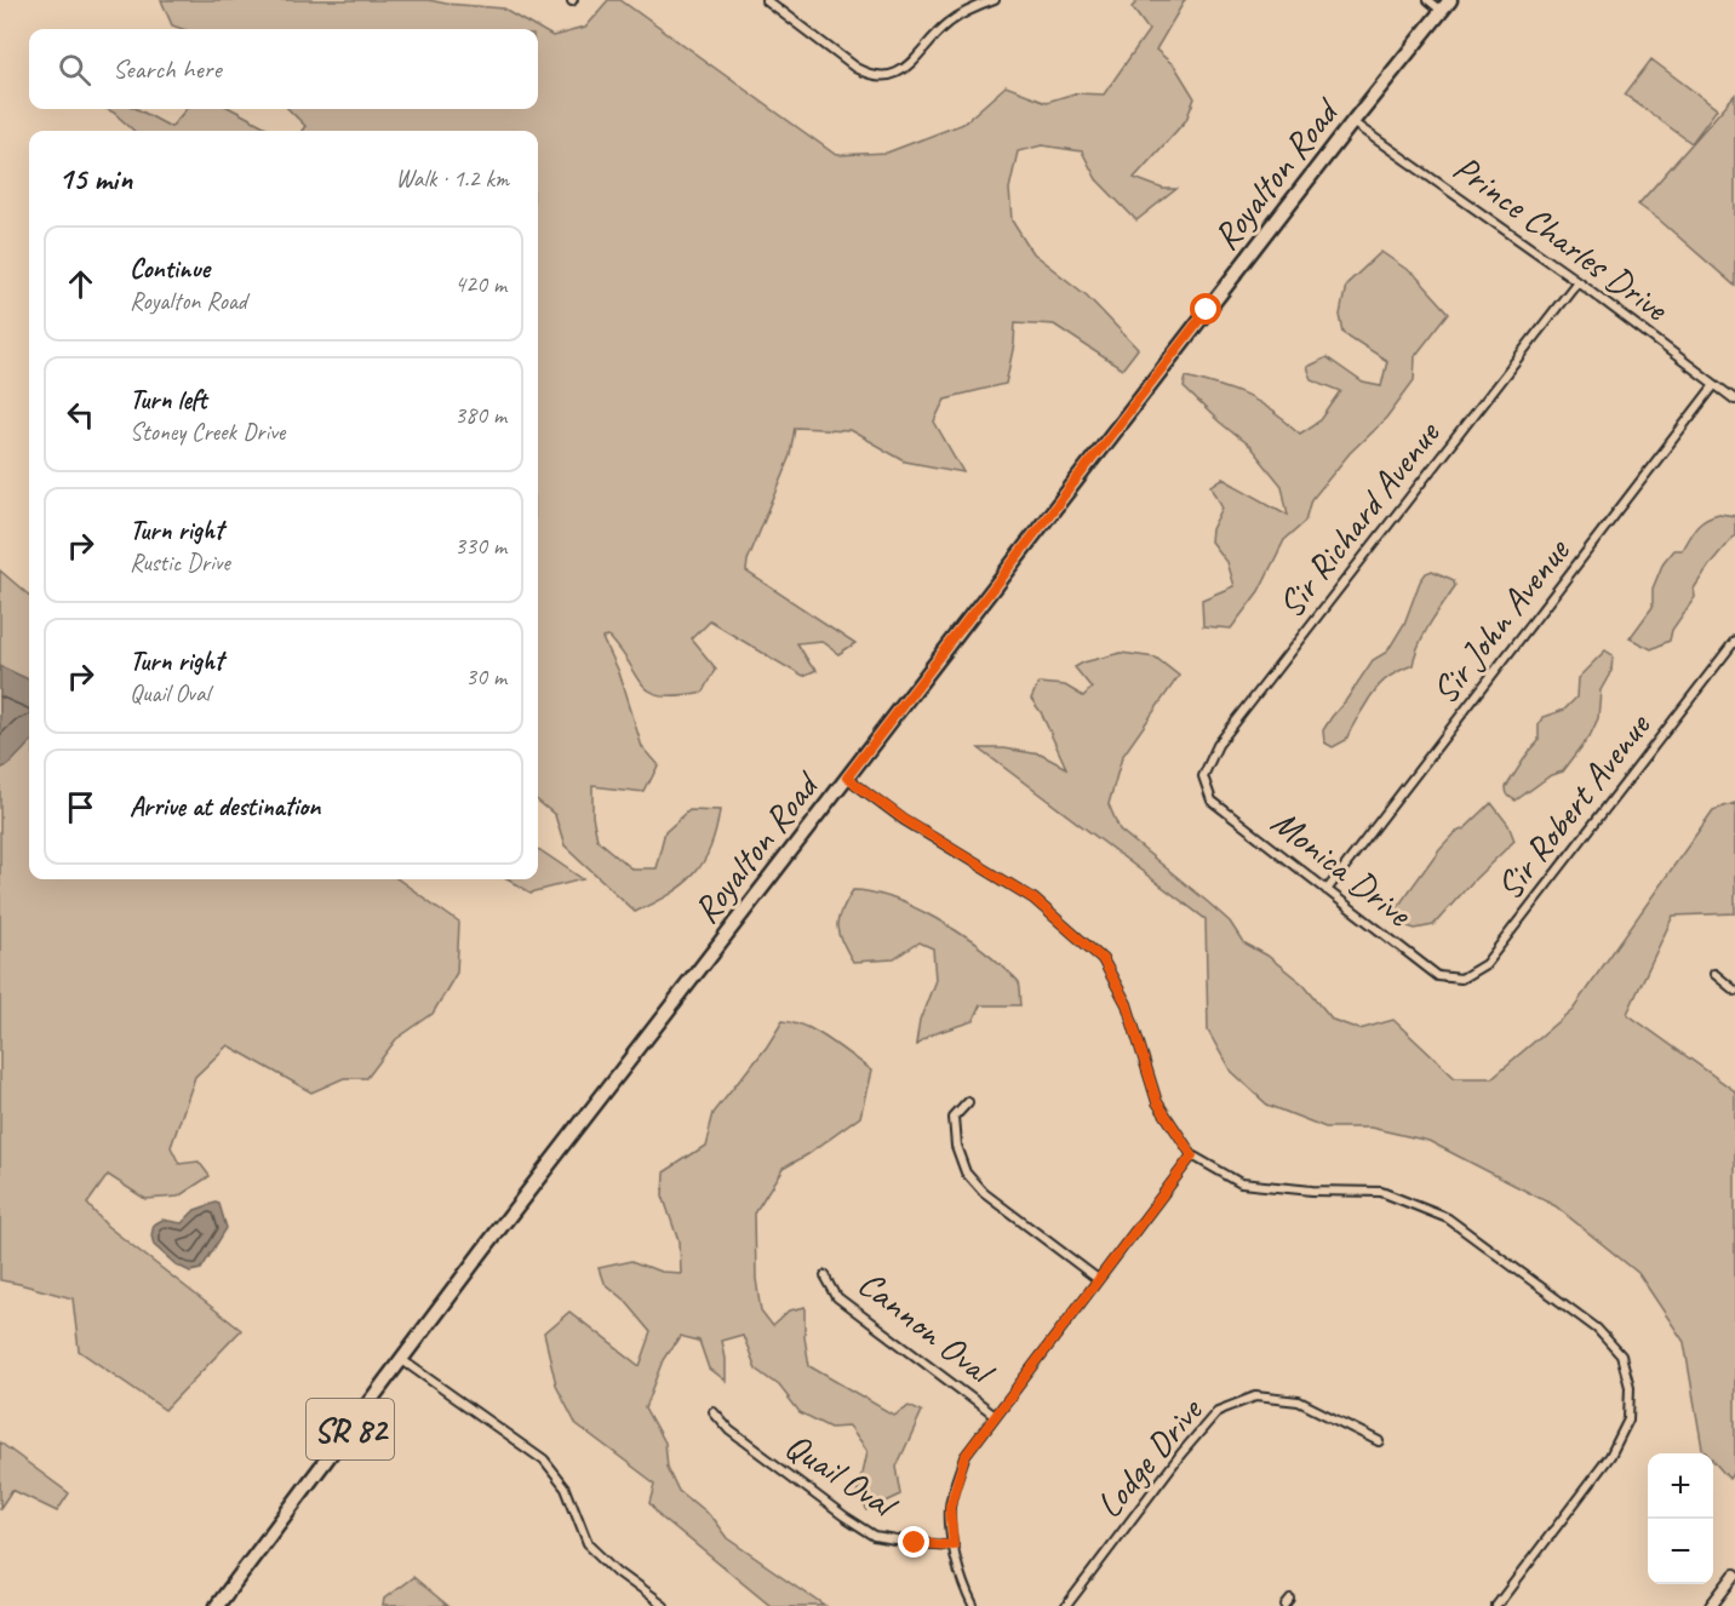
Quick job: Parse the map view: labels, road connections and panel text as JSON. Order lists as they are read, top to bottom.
{
  "streets": {
    "main road": ["Royalton Road", "SR 82"],
    "street": [
      "Prince Charles Drive",
      "Sir Richard Avenue",
      "Sir John Avenue",
      "Sir Robert Avenue",
      "Monica Drive",
      "Cannon Oval",
      "Lodge Drive",
      "Quail Oval"
    ]
  },
  "crossings": [
    ["Royalton Road", "Prince Charles Drive"],
    ["Royalton Road", "SR 82"],
    ["Prince Charles Drive", "Sir Richard Avenue"],
    ["Prince Charles Drive", "Sir John Avenue"],
    ["Sir Richard Avenue", "Monica Drive"],
    ["Sir John Avenue", "Monica Drive"],
    ["Sir Robert Avenue", "Monica Drive"]
  ],
  "page": {
    "search": "Search here",
    "heading": ["15 min", "Walk · 1.2 km"],
    "list": [
      ["Continue", "Royalton Road", "420 m"],
      ["Turn left", "Stoney Creek Drive", "380 m"],
      ["Turn right", "Rustic Drive", "330 m"],
      ["Turn right", "Quail Oval", "30 m"],
      "Arrive at destination"
    ],
    "map_buttons": ["+", "−"]
  }
}
